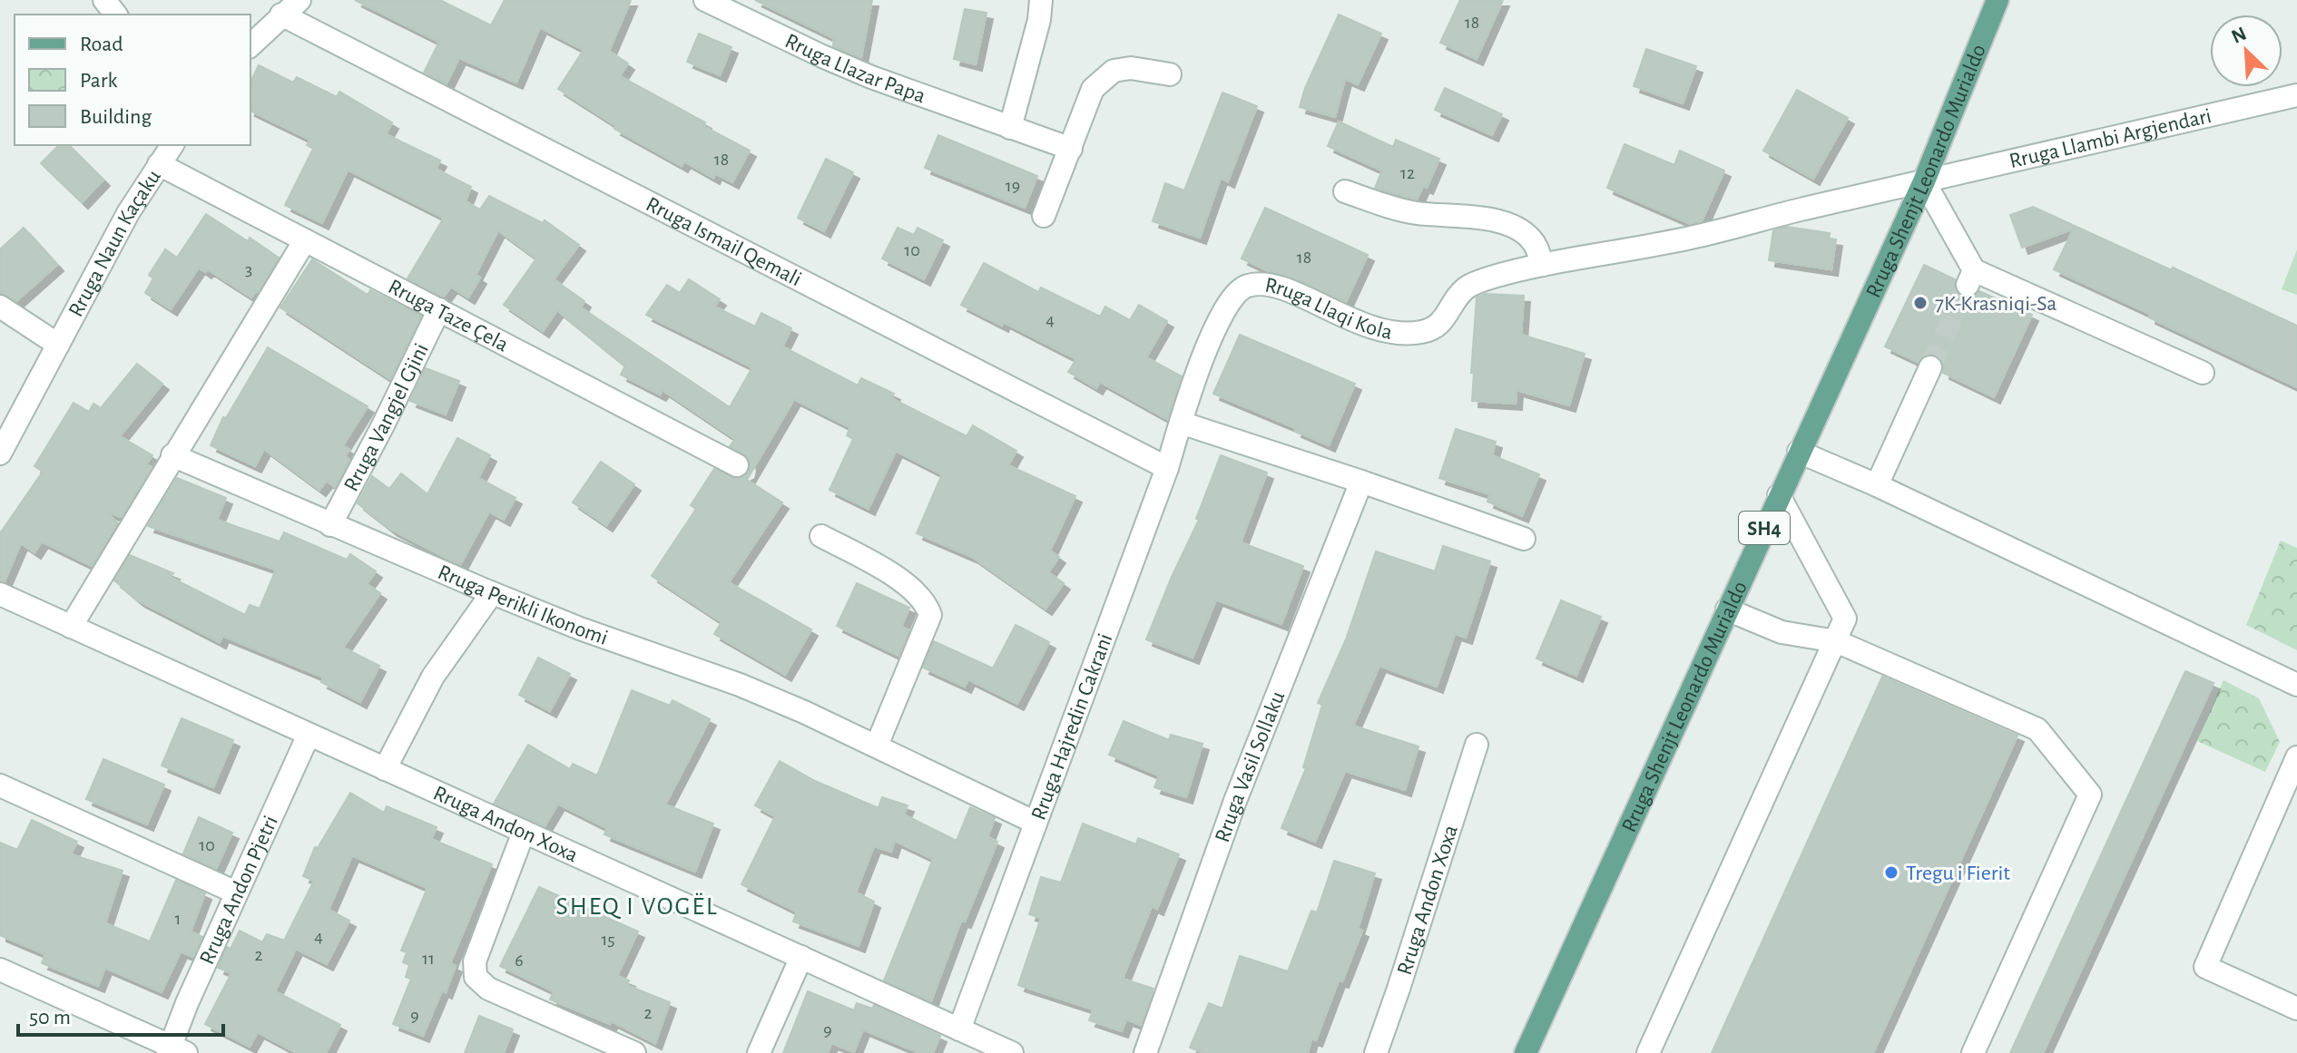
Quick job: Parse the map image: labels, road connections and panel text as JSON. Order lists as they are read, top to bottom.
{
  "streets": {
    "main road": ["Rruga Shenjt Leonardo Murialdo", "SH4"],
    "street": [
      "Rruga Llazar Papa",
      "Rruga Llambi Argjendari",
      "Rruga Ismail Qemali",
      "Rruga Naun Kaçaku",
      "Rruga Llaqi Kola",
      "Rruga Taze Çela",
      "Rruga Vangjel Gjini",
      "Rruga Perikli Ikonomi",
      "Rruga Hajredin Cakrani",
      "Rruga Vasil Sollaku",
      "Rruga Andon Xoxa",
      "Rruga Andon Pjetri"
    ]
  },
  "crossings": [
    ["Rruga Llambi Argjendari", "Rruga Shenjt Leonardo Murialdo"],
    ["Rruga Llambi Argjendari", "Rruga Llaqi Kola"],
    ["Rruga Shenjt Leonardo Murialdo", "Rruga Llaqi Kola"],
    ["Rruga Ismail Qemali", "Rruga Hajredin Cakrani"],
    ["Rruga Naun Kaçaku", "Rruga Taze Çela"],
    ["Rruga Llaqi Kola", "Rruga Hajredin Cakrani"],
    ["Rruga Taze Çela", "Rruga Vangjel Gjini"],
    ["Rruga Vangjel Gjini", "Rruga Perikli Ikonomi"],
    ["Rruga Perikli Ikonomi", "Rruga Hajredin Cakrani"],
    ["Rruga Hajredin Cakrani", "Rruga Andon Xoxa"],
    ["Rruga Andon Xoxa", "Rruga Andon Pjetri"]
  ],
  "districts": ["SHEQ I VOGËL"],
  "places": ["7K-Krasniqi-Sa", "Tregu i Fierit"],
  "house_numbers": [
    "18",
    "18",
    "12",
    "19",
    "10",
    "18",
    "3",
    "4",
    "10",
    "1",
    "4",
    "15",
    "2",
    "11",
    "6",
    "2",
    "9",
    "9"
  ],
  "legend": ["Road", "Park", "Building"],
  "scale_bar": "50 m",
  "north": "top left"
}
